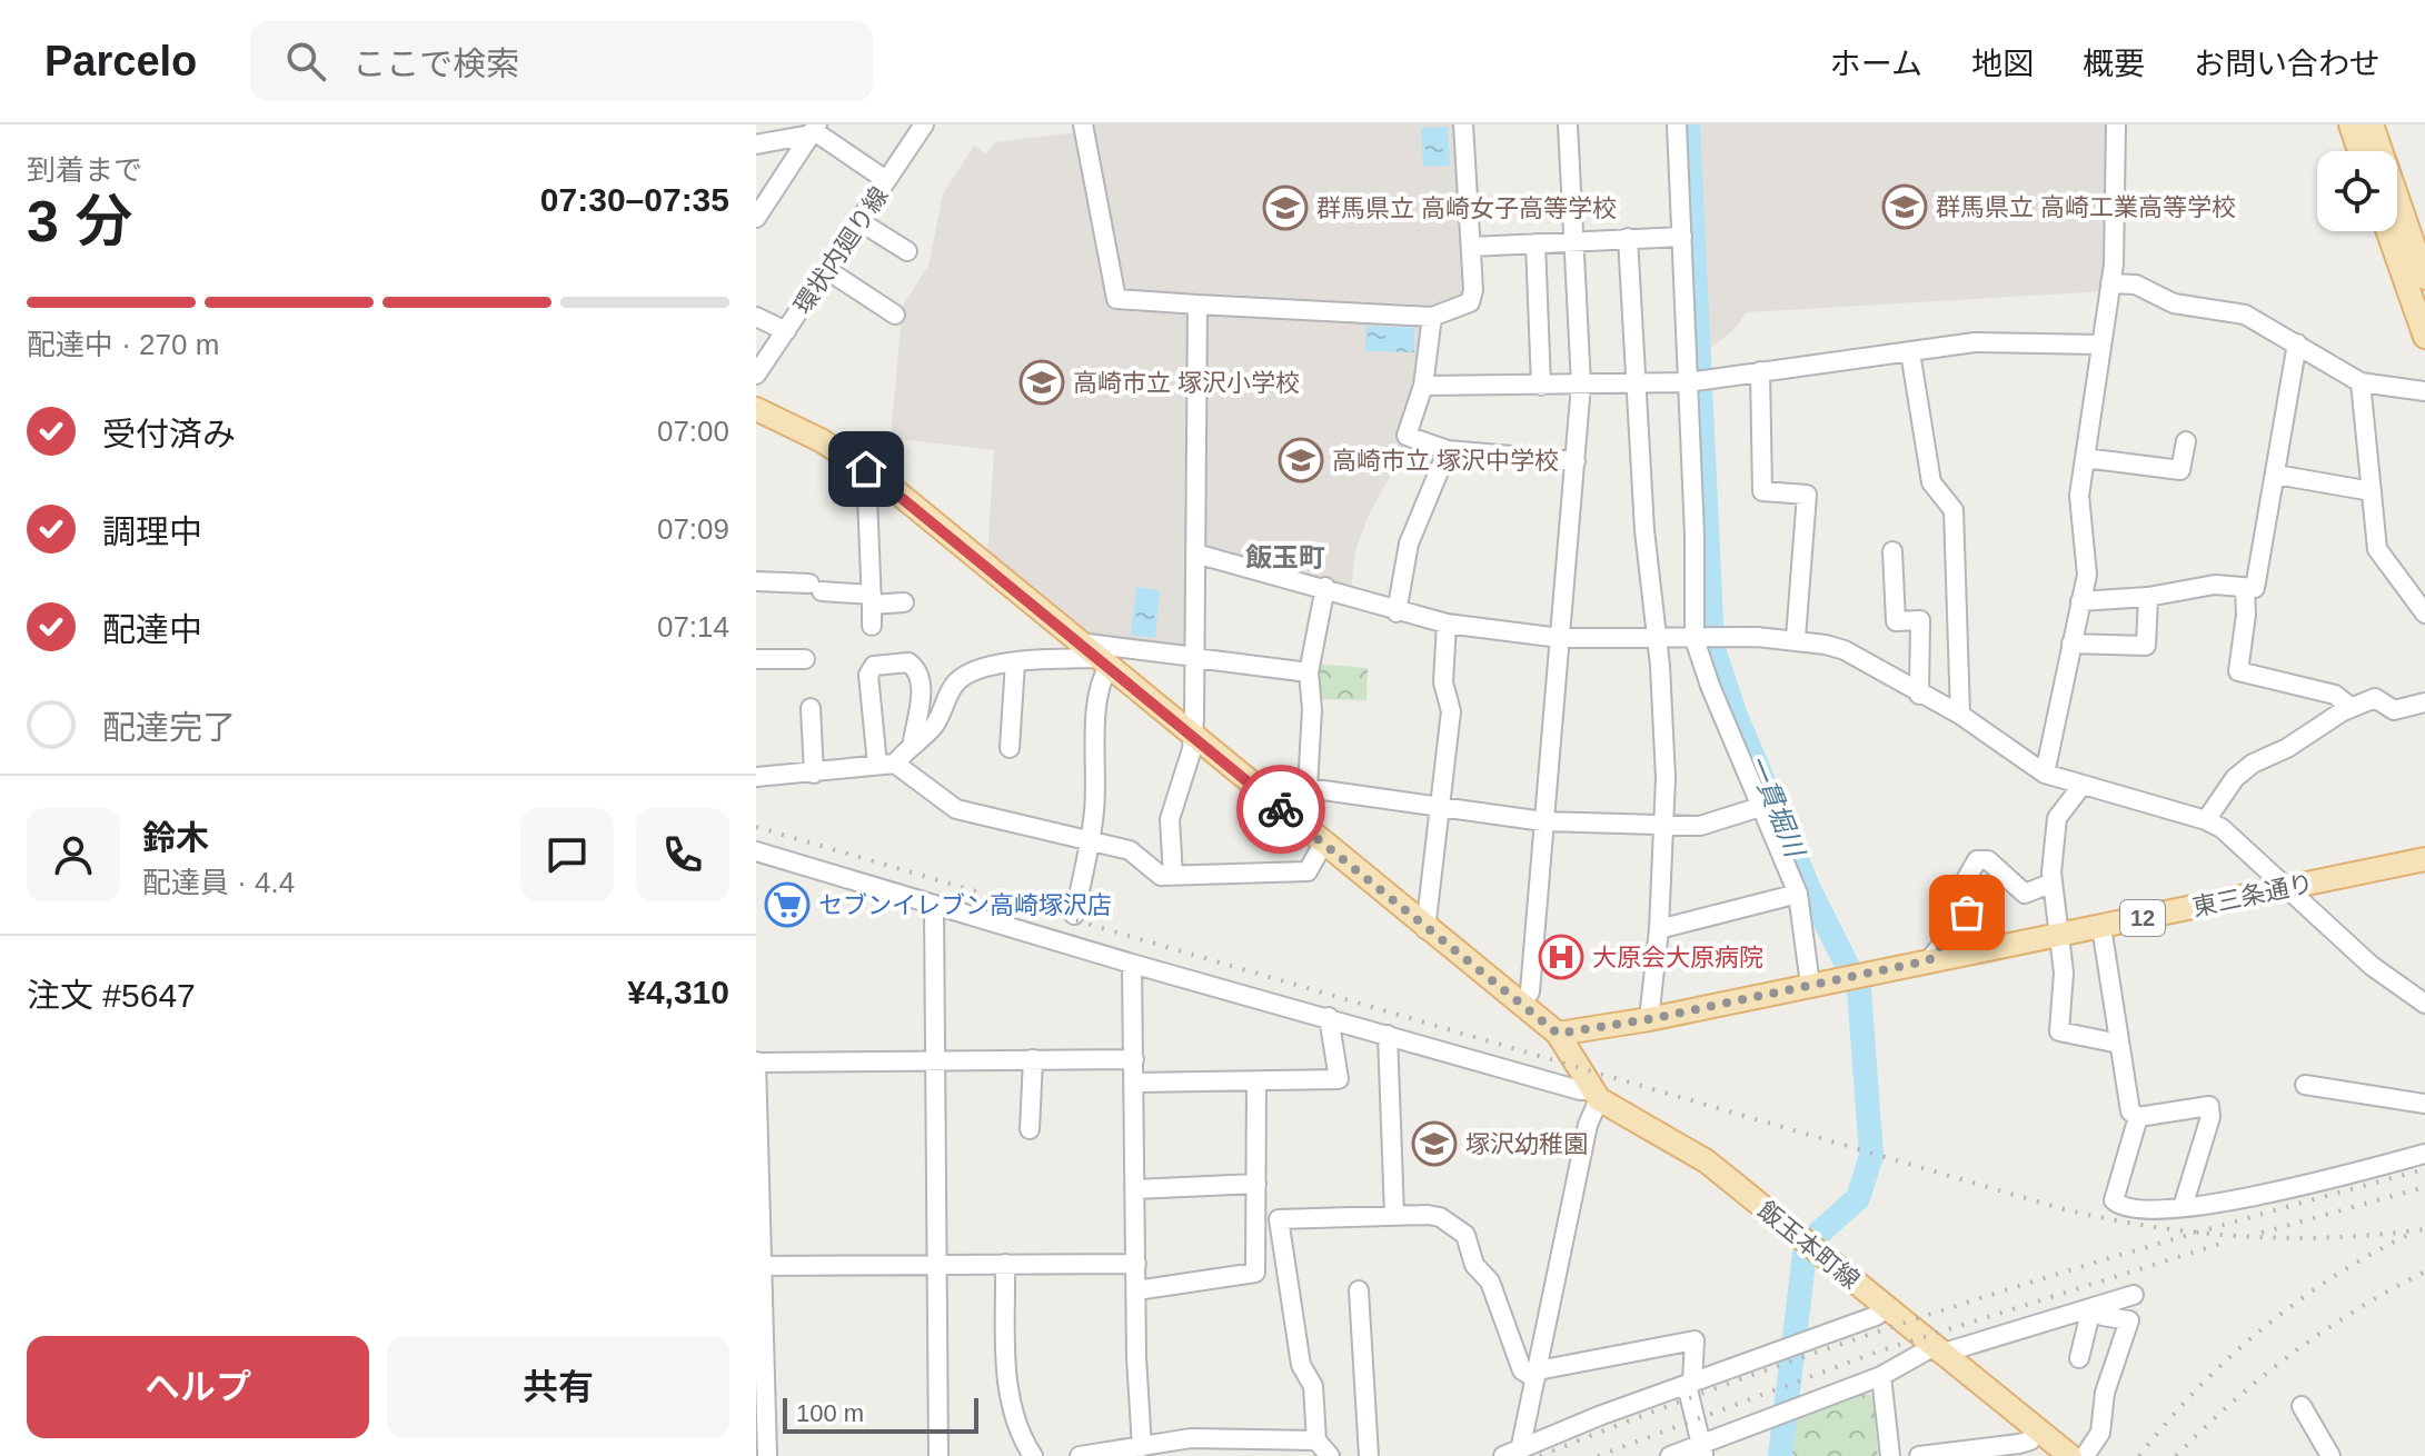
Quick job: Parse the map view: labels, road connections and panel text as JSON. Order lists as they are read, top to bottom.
{
  "streets": {
    "main road": ["東三条通り", "12", "飯玉本町線"],
    "street": ["環状内廻り線"]
  },
  "crossings": [
    ["東三条通り", "飯玉本町線"]
  ],
  "districts": ["飯玉町"],
  "water": ["一貫堀川"],
  "places": {
    "school or university": [
      "群馬県立 高崎工業高等学校",
      "群馬県立 高崎女子高等学校",
      "高崎市立 塚沢小学校",
      "高崎市立 塚沢中学校",
      "塚沢幼稚園"
    ],
    "supermarket": ["セブンイレブン高崎塚沢店"],
    "hospital": ["大原会大原病院"]
  },
  "scale_bar": "100 m",
  "page": {
    "header": "Parcelo",
    "search": "ここで検索",
    "nav": [
      "ホーム",
      "地図",
      "概要",
      "お問い合わせ"
    ],
    "heading": ["3 分", "到着まで", "07:30–07:35"],
    "panel": [
      "鈴木",
      "配達員 · 4.4",
      "注文 #5647",
      "¥4,310"
    ],
    "bar": "配達中 · 270 m",
    "list": [
      ["受付済み", "07:00"],
      ["調理中", "07:09"],
      ["配達中", "07:14"],
      "配達完了"
    ],
    "buttons": ["ヘルプ", "共有"],
    "scale": "100 m"
  }
}
